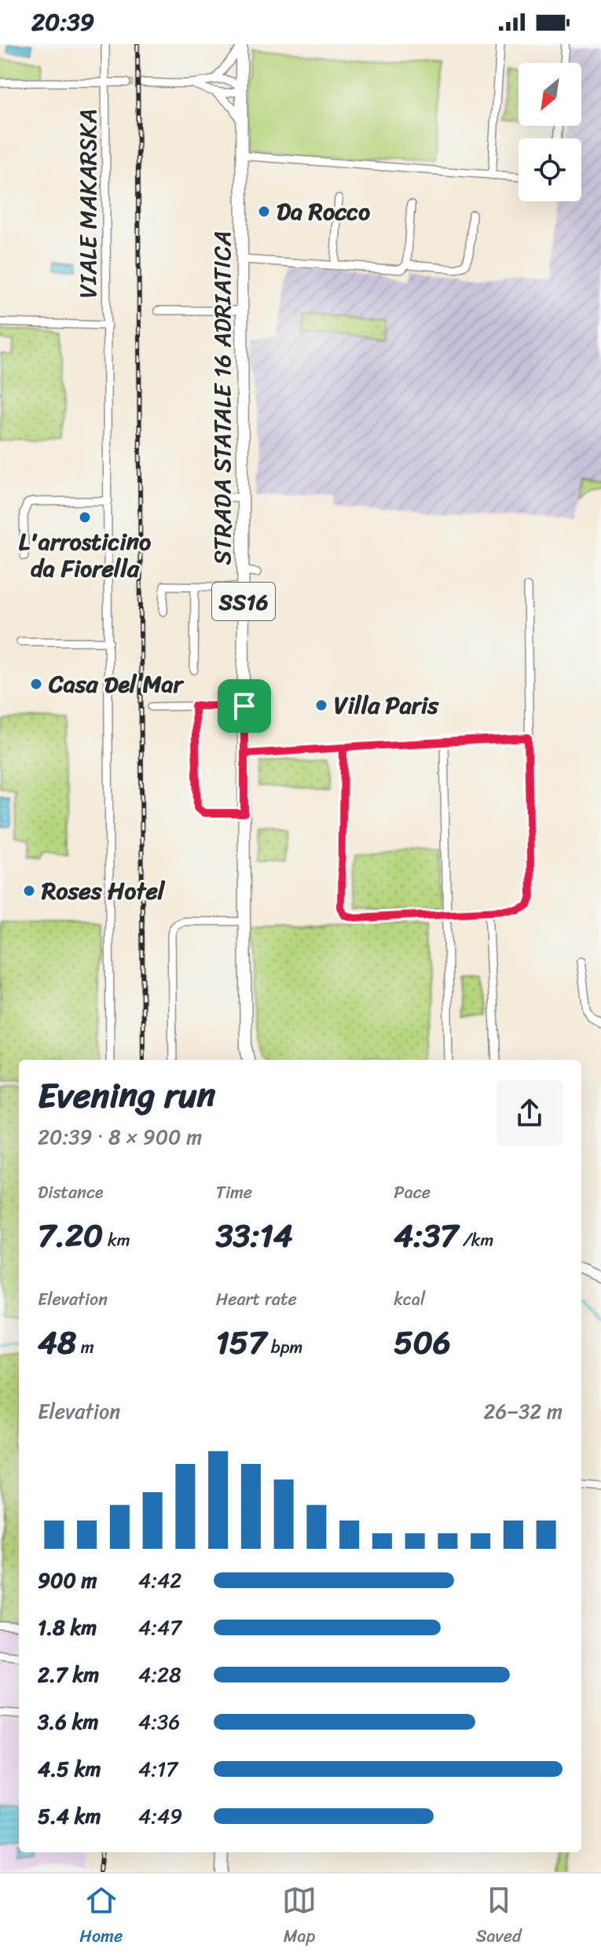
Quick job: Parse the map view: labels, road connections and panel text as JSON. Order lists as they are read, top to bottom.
{
  "streets": {
    "main road": ["STRADA STATALE 16 ADRIATICA", "SS16"],
    "street": ["VIALE MAKARSKA"]
  },
  "crossings": [
    ["STRADA STATALE 16 ADRIATICA", "SS16"]
  ],
  "places": [
    "Da Rocco",
    "L'arrosticino da Fiorella",
    "Casa Del Mar",
    "Villa Paris",
    "Roses Hotel"
  ],
  "north": "bottom left",
  "page": {
    "status": "20:39",
    "heading": ["Evening run", "20:39 · 8 × 900 m"],
    "stats": [
      ["Distance", "7.20 km"],
      ["Time", "33:14"],
      ["Pace", "4:37 /km"],
      ["Elevation", "48 m"],
      ["Heart rate", "157 bpm"],
      ["kcal", "506"]
    ],
    "chart": ["Elevation", "26–32 m"],
    "list": [
      {
        "name": "900 m",
        "note": "4:42"
      },
      {
        "name": "1.8 km",
        "note": "4:47"
      },
      {
        "name": "2.7 km",
        "note": "4:28"
      },
      {
        "name": "3.6 km",
        "note": "4:36"
      },
      {
        "name": "4.5 km",
        "note": "4:17"
      },
      {
        "name": "5.4 km",
        "note": "4:49"
      }
    ],
    "tabs": ["Home", "Map", "Saved"]
  }
}
